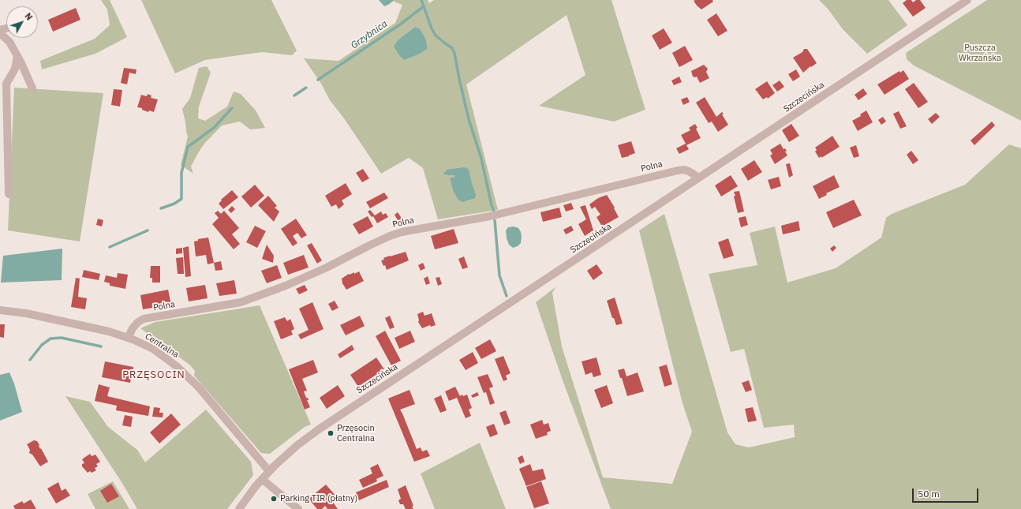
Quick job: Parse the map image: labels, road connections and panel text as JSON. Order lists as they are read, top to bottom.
{
  "streets": {
    "street": ["Szczecińska", "Polna", "Centralna"]
  },
  "crossings": [
    ["Szczecińska", "Polna"],
    ["Szczecińska", "Centralna"],
    ["Polna", "Centralna"]
  ],
  "districts": ["PRZĘSOCIN"],
  "water": ["Grzybnica"],
  "parks": ["Puszcza Wkrzańska"],
  "places": ["Przęsocin Centralna", "Parking TIR (płatny)"],
  "scale_bar": "50 m",
  "north": "top right"
}
